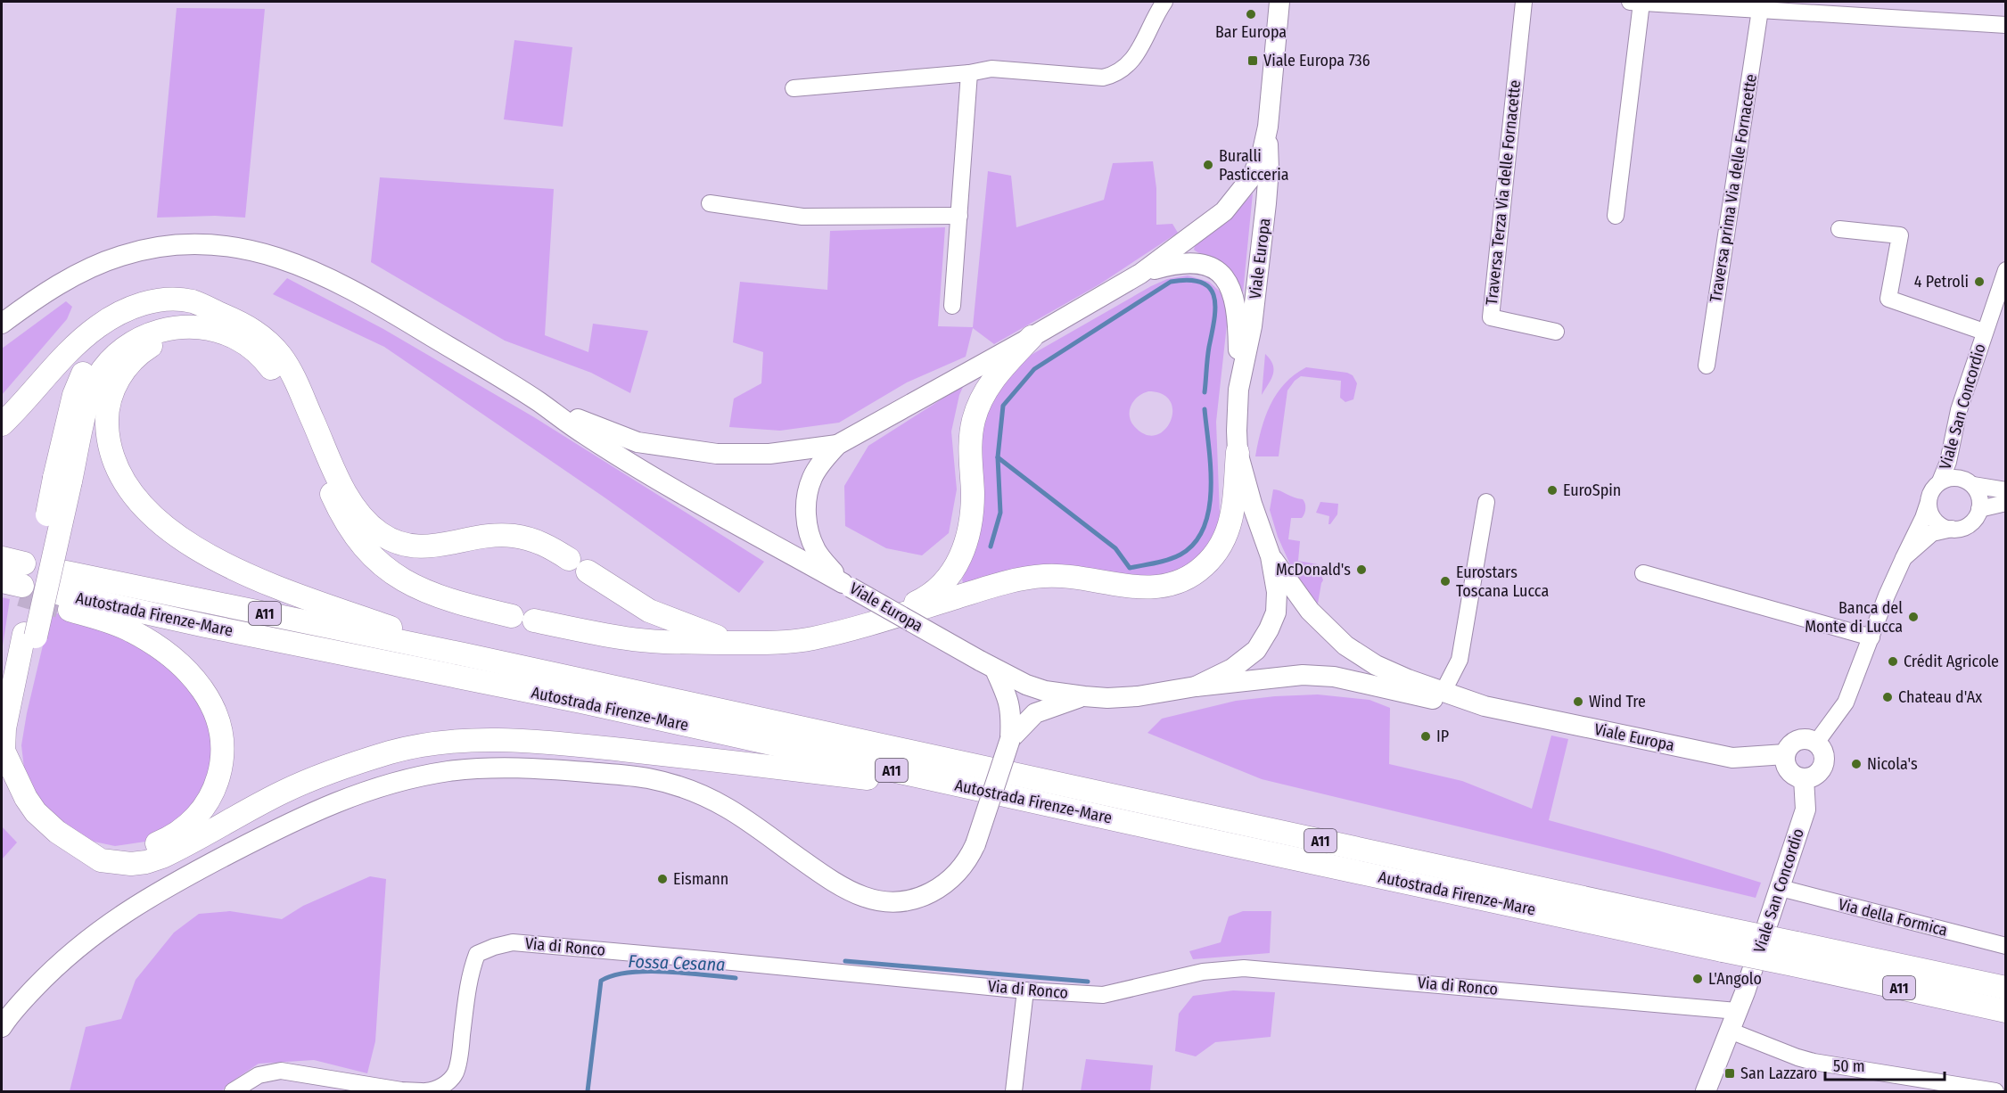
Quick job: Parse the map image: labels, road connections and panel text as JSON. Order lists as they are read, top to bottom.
{
  "streets": {
    "highway": ["A11", "Autostrada Firenze-Mare"],
    "main road": ["Viale Europa", "Viale San Concordio"],
    "street": [
      "Traversa prima Via delle Fornacette",
      "Traversa Terza Via delle Fornacette",
      "Via della Formica",
      "Via di Ronco"
    ]
  },
  "crossings": [
    ["Viale Europa", "Viale San Concordio"],
    ["Viale San Concordio", "Via della Formica"],
    ["Viale San Concordio", "Via di Ronco"]
  ],
  "water": ["Fossa Cesana"],
  "places": {
    "other": [
      "Bar Europa",
      "Buralli Pasticceria",
      "4 Petroli",
      "EuroSpin",
      "McDonald's",
      "Eurostars Toscana Lucca",
      "Banca del Monte di Lucca",
      "Crédit Agricole",
      "Chateau d'Ax",
      "Wind Tre",
      "IP",
      "Nicola's",
      "Eismann",
      "L'Angolo"
    ],
    "transit": ["Viale Europa 736", "San Lazzaro"]
  },
  "scale_bar": "50 m"
}
